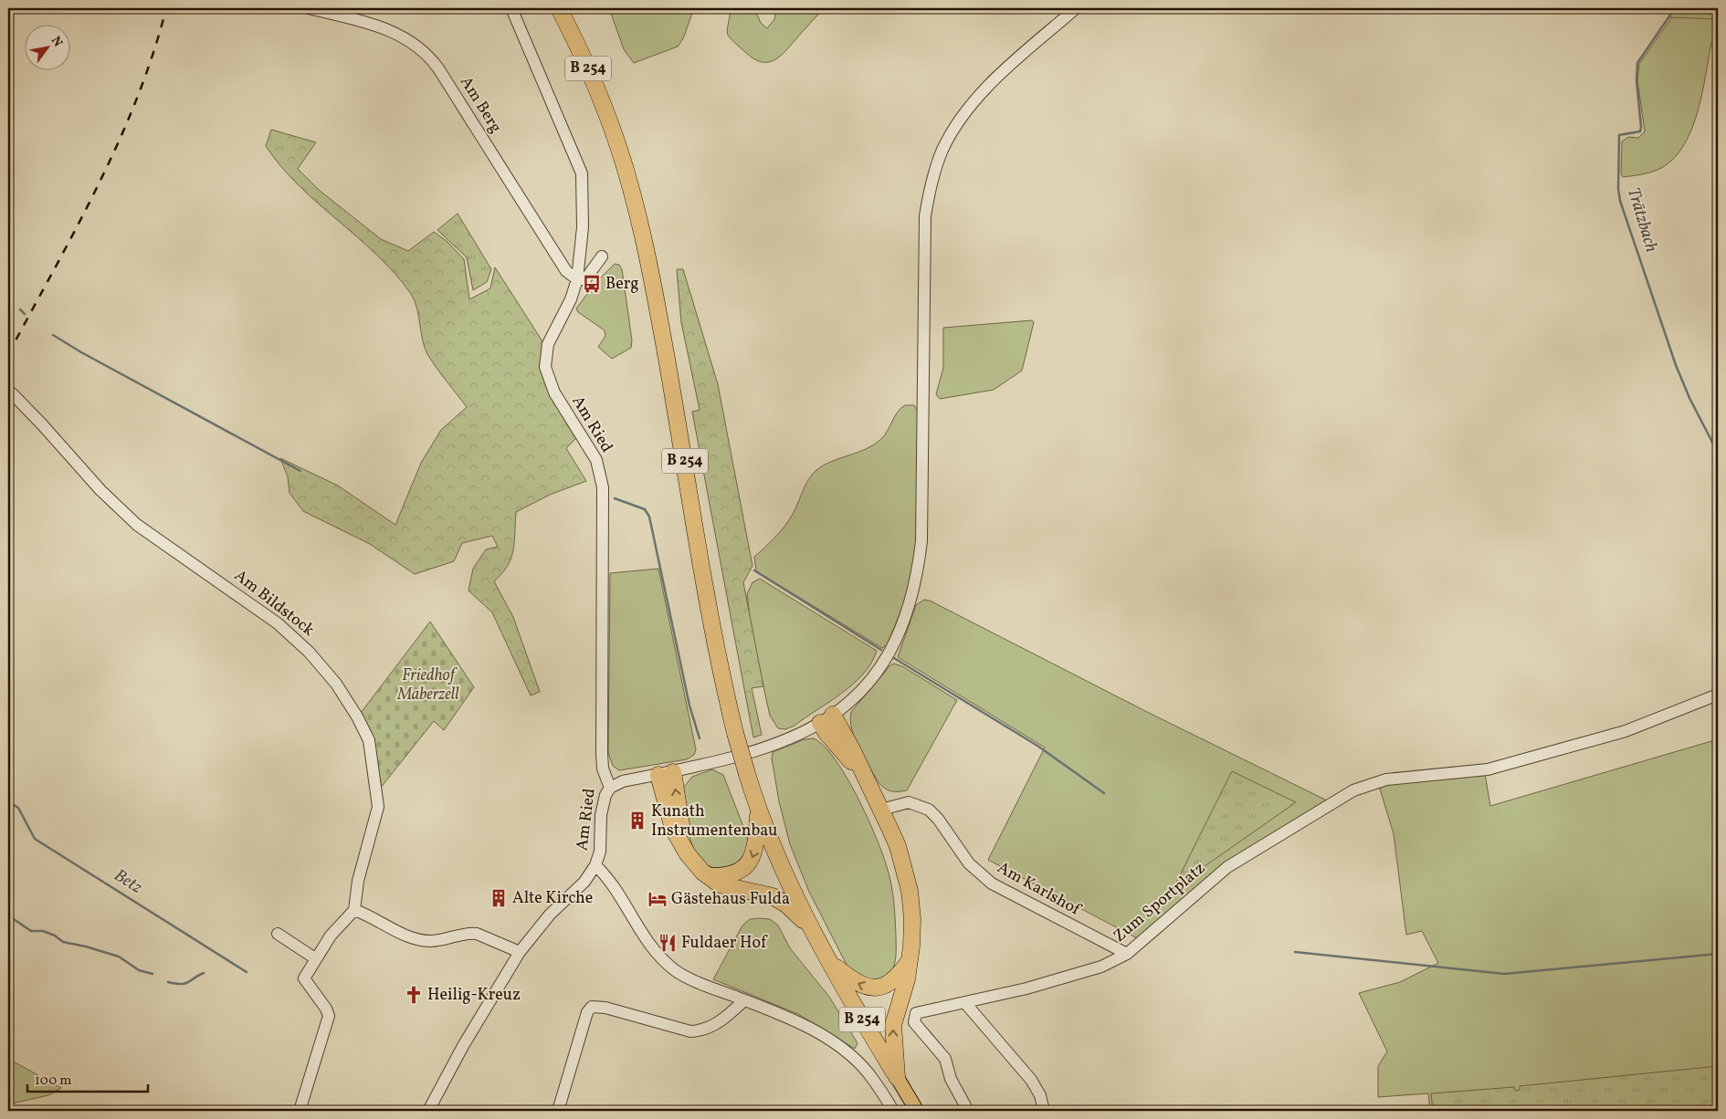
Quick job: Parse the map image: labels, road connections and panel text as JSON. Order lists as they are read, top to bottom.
{
  "streets": {
    "highway": ["B 254"],
    "street": [
      "Am Berg",
      "Am Ried",
      "Am Bildstock",
      "Am Karlshof",
      "Zum Sportplatz"
    ]
  },
  "crossings": [
    ["Am Berg", "Am Ried"],
    ["Am Karlshof", "Zum Sportplatz"]
  ],
  "water": ["Trätzbach", "Betz"],
  "parks": ["Friedhof Maberzell"],
  "places": {
    "bus stop": ["Berg"],
    "building": ["Kunath Instrumentenbau", "Alte Kirche"],
    "hotel": ["Gästehaus Fulda"],
    "restaurant": ["Fuldaer Hof"],
    "church": ["Heilig-Kreuz"]
  },
  "scale_bar": "100 m",
  "north": "top right"
}
